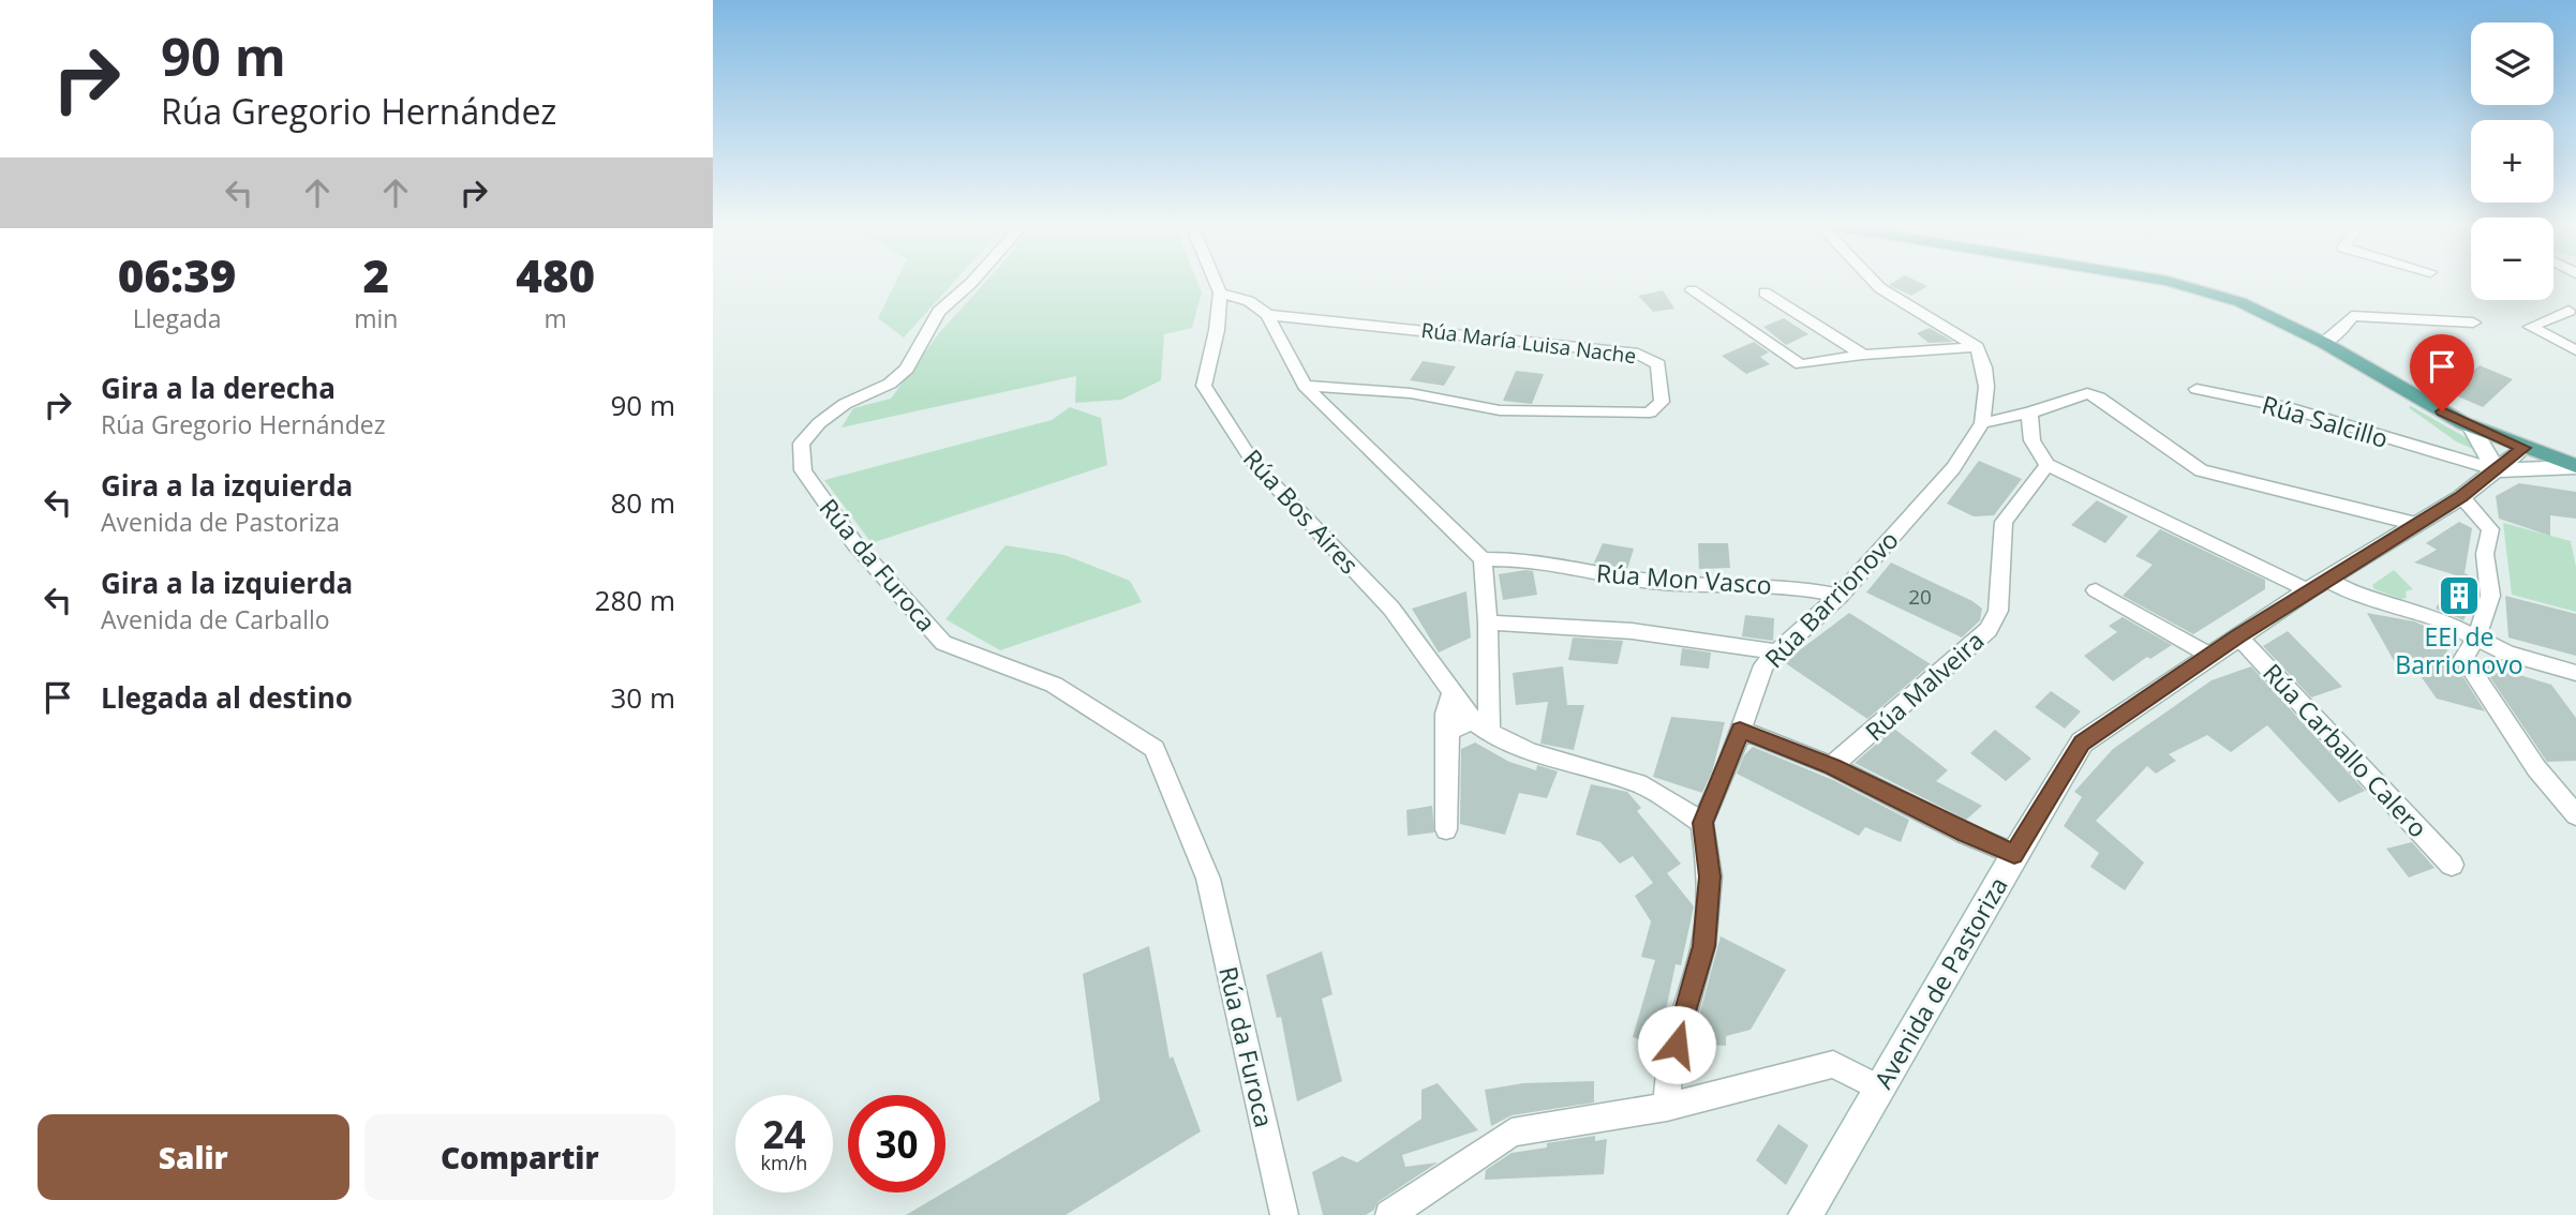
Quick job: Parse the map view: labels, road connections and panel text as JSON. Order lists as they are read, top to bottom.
{
  "streets": {
    "street": [
      "Rúa María Luisa Nache",
      "Rúa Salcillo",
      "Rúa Bos Aires",
      "Rúa da Furoca",
      "Rúa Mon Vasco",
      "Rúa Barrionovo",
      "Rúa Malveira",
      "Rúa Carballo Calero",
      "Avenida de Pastoriza"
    ]
  },
  "crossings": [
    ["Rúa Salcillo", "Avenida de Pastoriza"],
    ["Rúa Mon Vasco", "Rúa Barrionovo"],
    ["Rúa Carballo Calero", "Avenida de Pastoriza"]
  ],
  "places": {
    "building": ["EEI de Barrionovo"]
  },
  "house_numbers": ["20"],
  "page": {
    "turn": ["90 m", "Rúa Gregorio Hernández"],
    "map_buttons": ["+", "−"],
    "eta": [
      "06:39",
      "Llegada",
      "2",
      "min",
      "480",
      "m"
    ],
    "list": [
      {
        "name": "Gira a la derecha",
        "note": "Rúa Gregorio Hernández",
        "value": "90 m"
      },
      {
        "name": "Gira a la izquierda",
        "note": "Avenida de Pastoriza",
        "value": "80 m"
      },
      {
        "name": "Gira a la izquierda",
        "note": "Avenida de Carballo",
        "value": "280 m"
      },
      {
        "name": "Llegada al destino",
        "value": "30 m"
      }
    ],
    "speed": "24 km/h",
    "limit": "30",
    "buttons": ["Salir", "Compartir"]
  }
}
